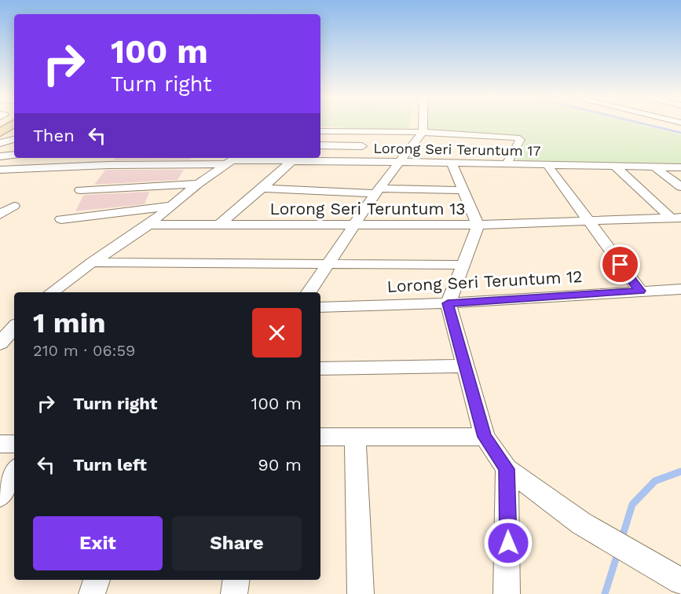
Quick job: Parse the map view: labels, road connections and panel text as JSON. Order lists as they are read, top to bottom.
{
  "streets": {
    "street": ["Lorong Seri Teruntum 17", "Lorong Seri Teruntum 13", "Lorong Seri Teruntum 12"]
  },
  "page": {
    "turn": ["100 m", "Turn right"],
    "then": "Then",
    "heading": ["1 min", "210 m · 06:59"],
    "list": [
      {
        "name": "Turn right",
        "value": "100 m"
      },
      {
        "name": "Turn left",
        "value": "90 m"
      }
    ],
    "buttons": ["Exit", "Share"]
  }
}
